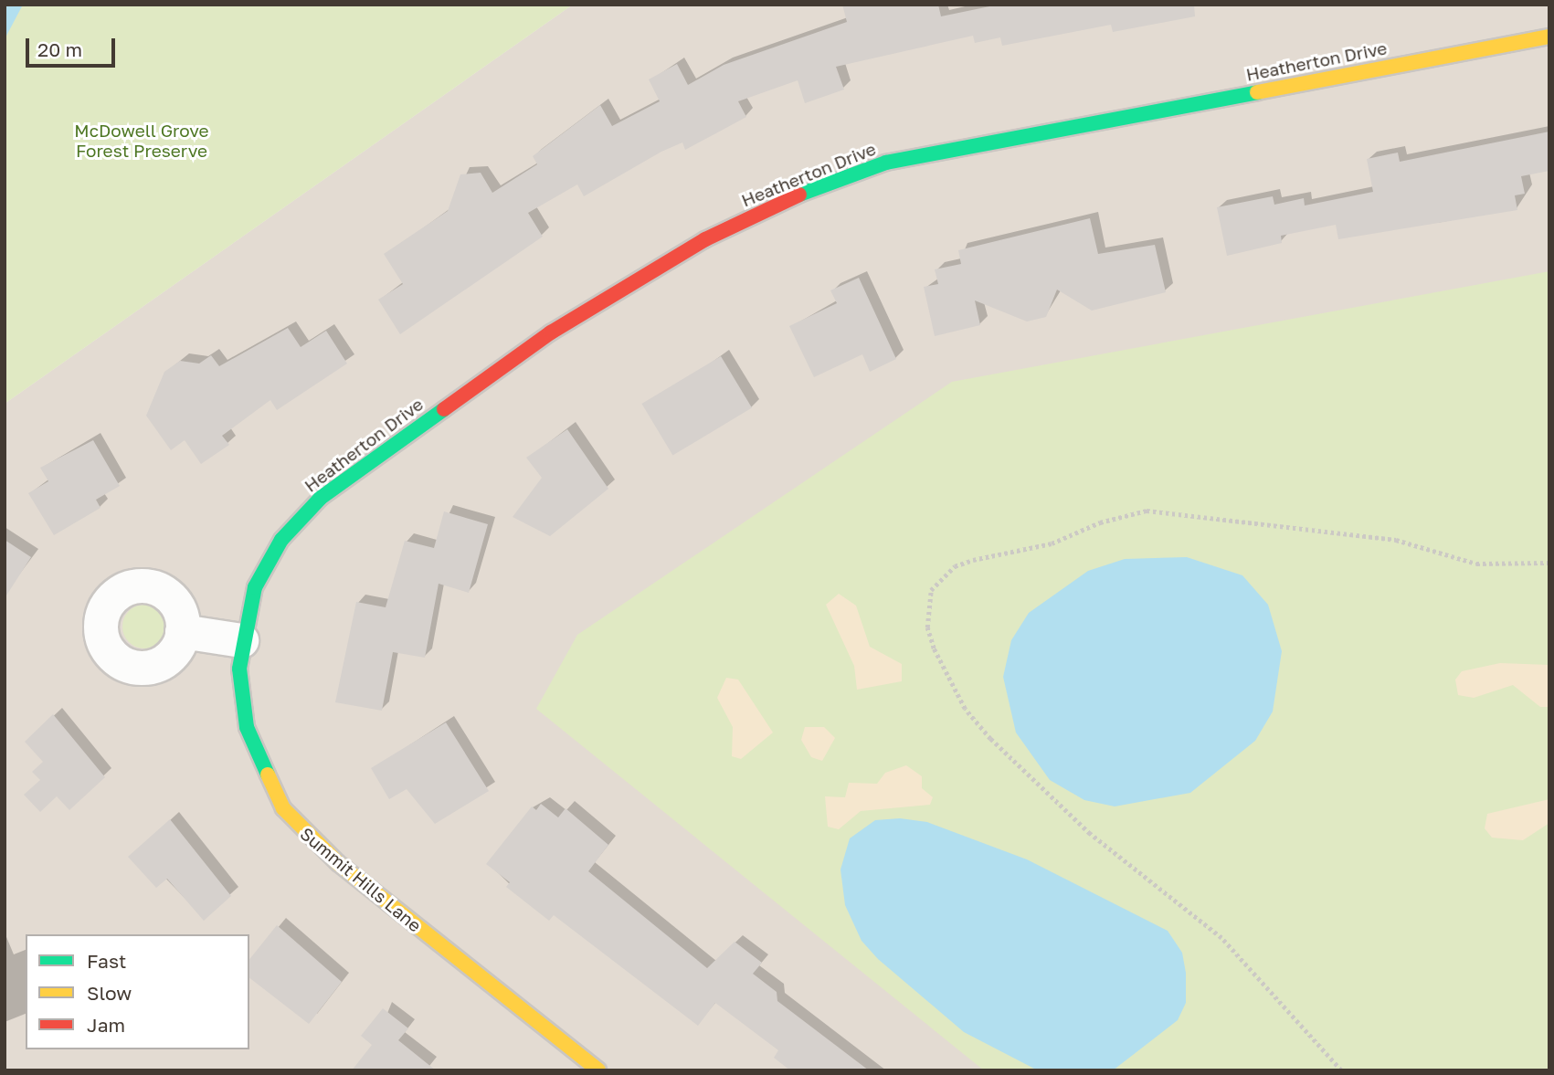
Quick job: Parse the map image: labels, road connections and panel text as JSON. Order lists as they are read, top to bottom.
{
  "streets": {
    "street": ["Heatherton Drive", "Summit Hills Lane"]
  },
  "crossings": [
    ["Heatherton Drive", "Summit Hills Lane"]
  ],
  "parks": ["McDowell Grove Forest Preserve"],
  "legend": ["Fast", "Slow", "Jam"],
  "scale_bar": "20 m"
}
